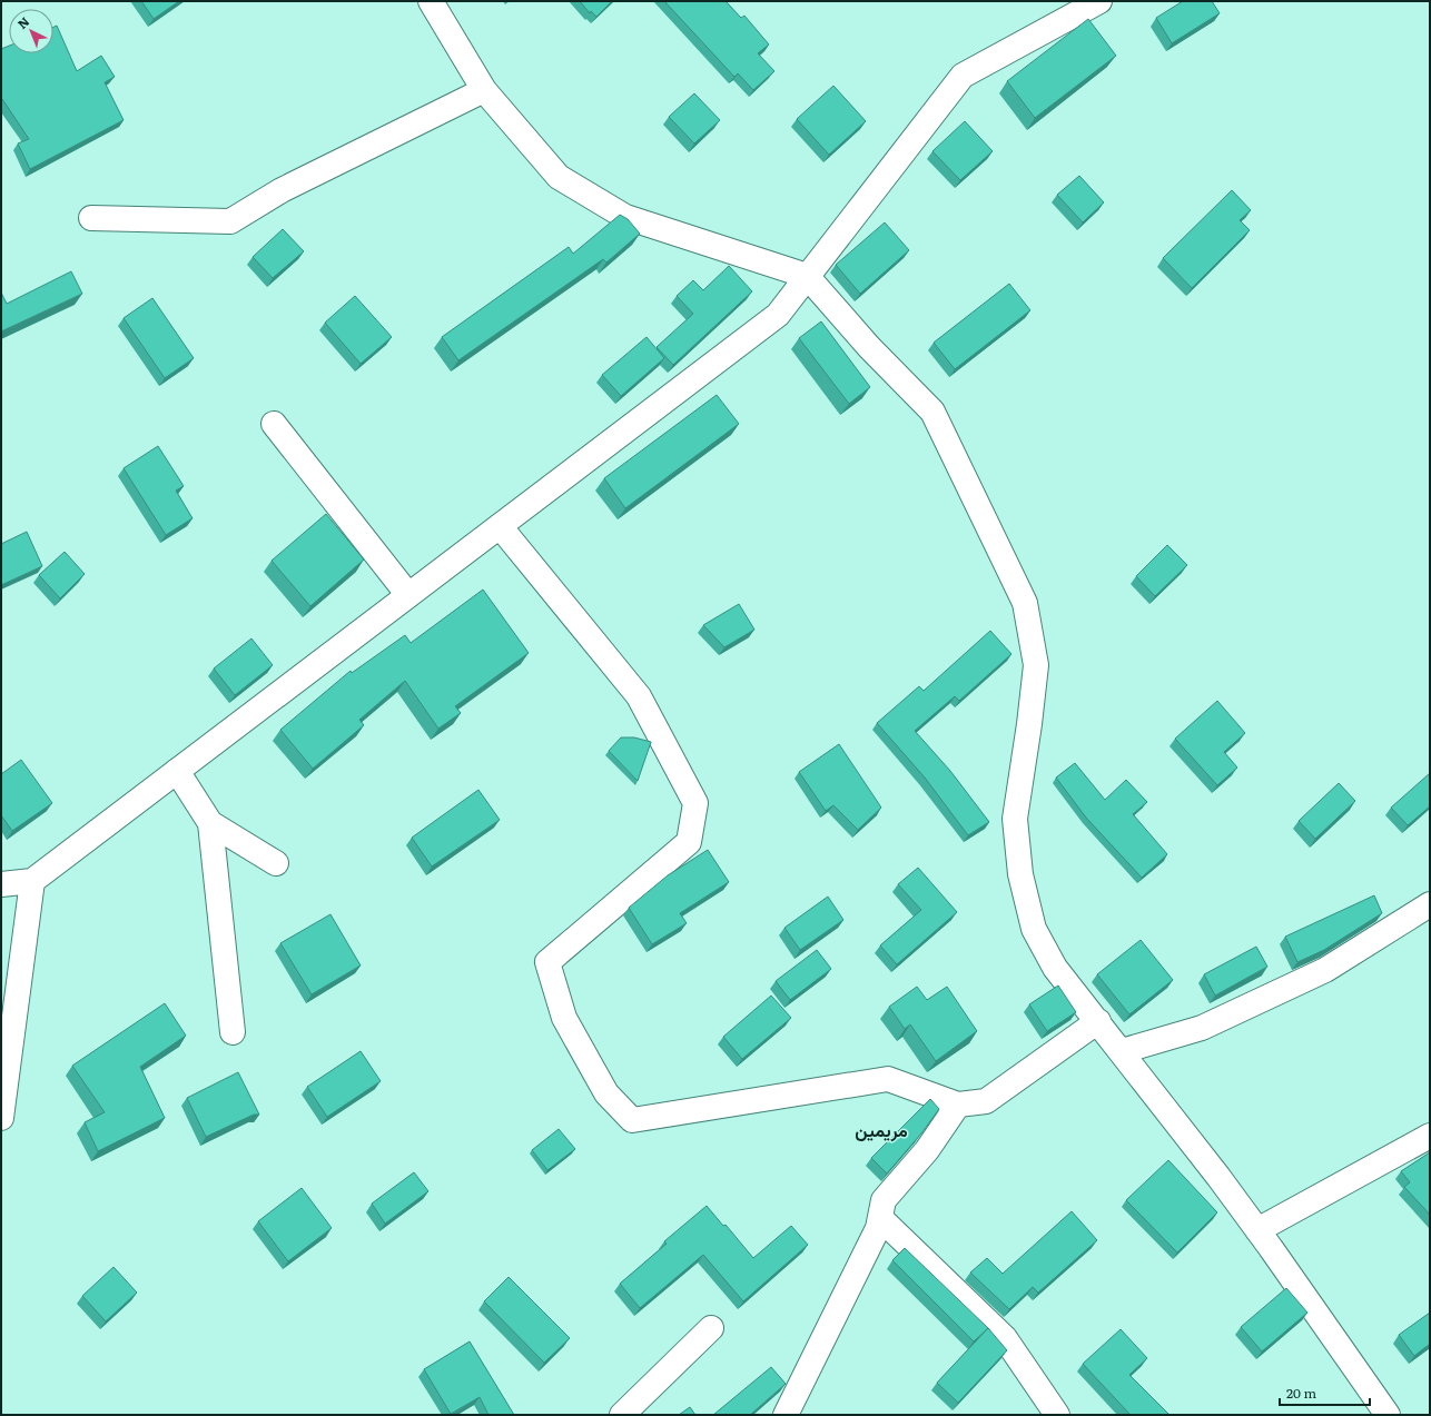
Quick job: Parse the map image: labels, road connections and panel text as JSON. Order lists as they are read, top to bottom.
{
  "districts": ["مريمين"],
  "scale_bar": "20 m",
  "north": "top left"
}
